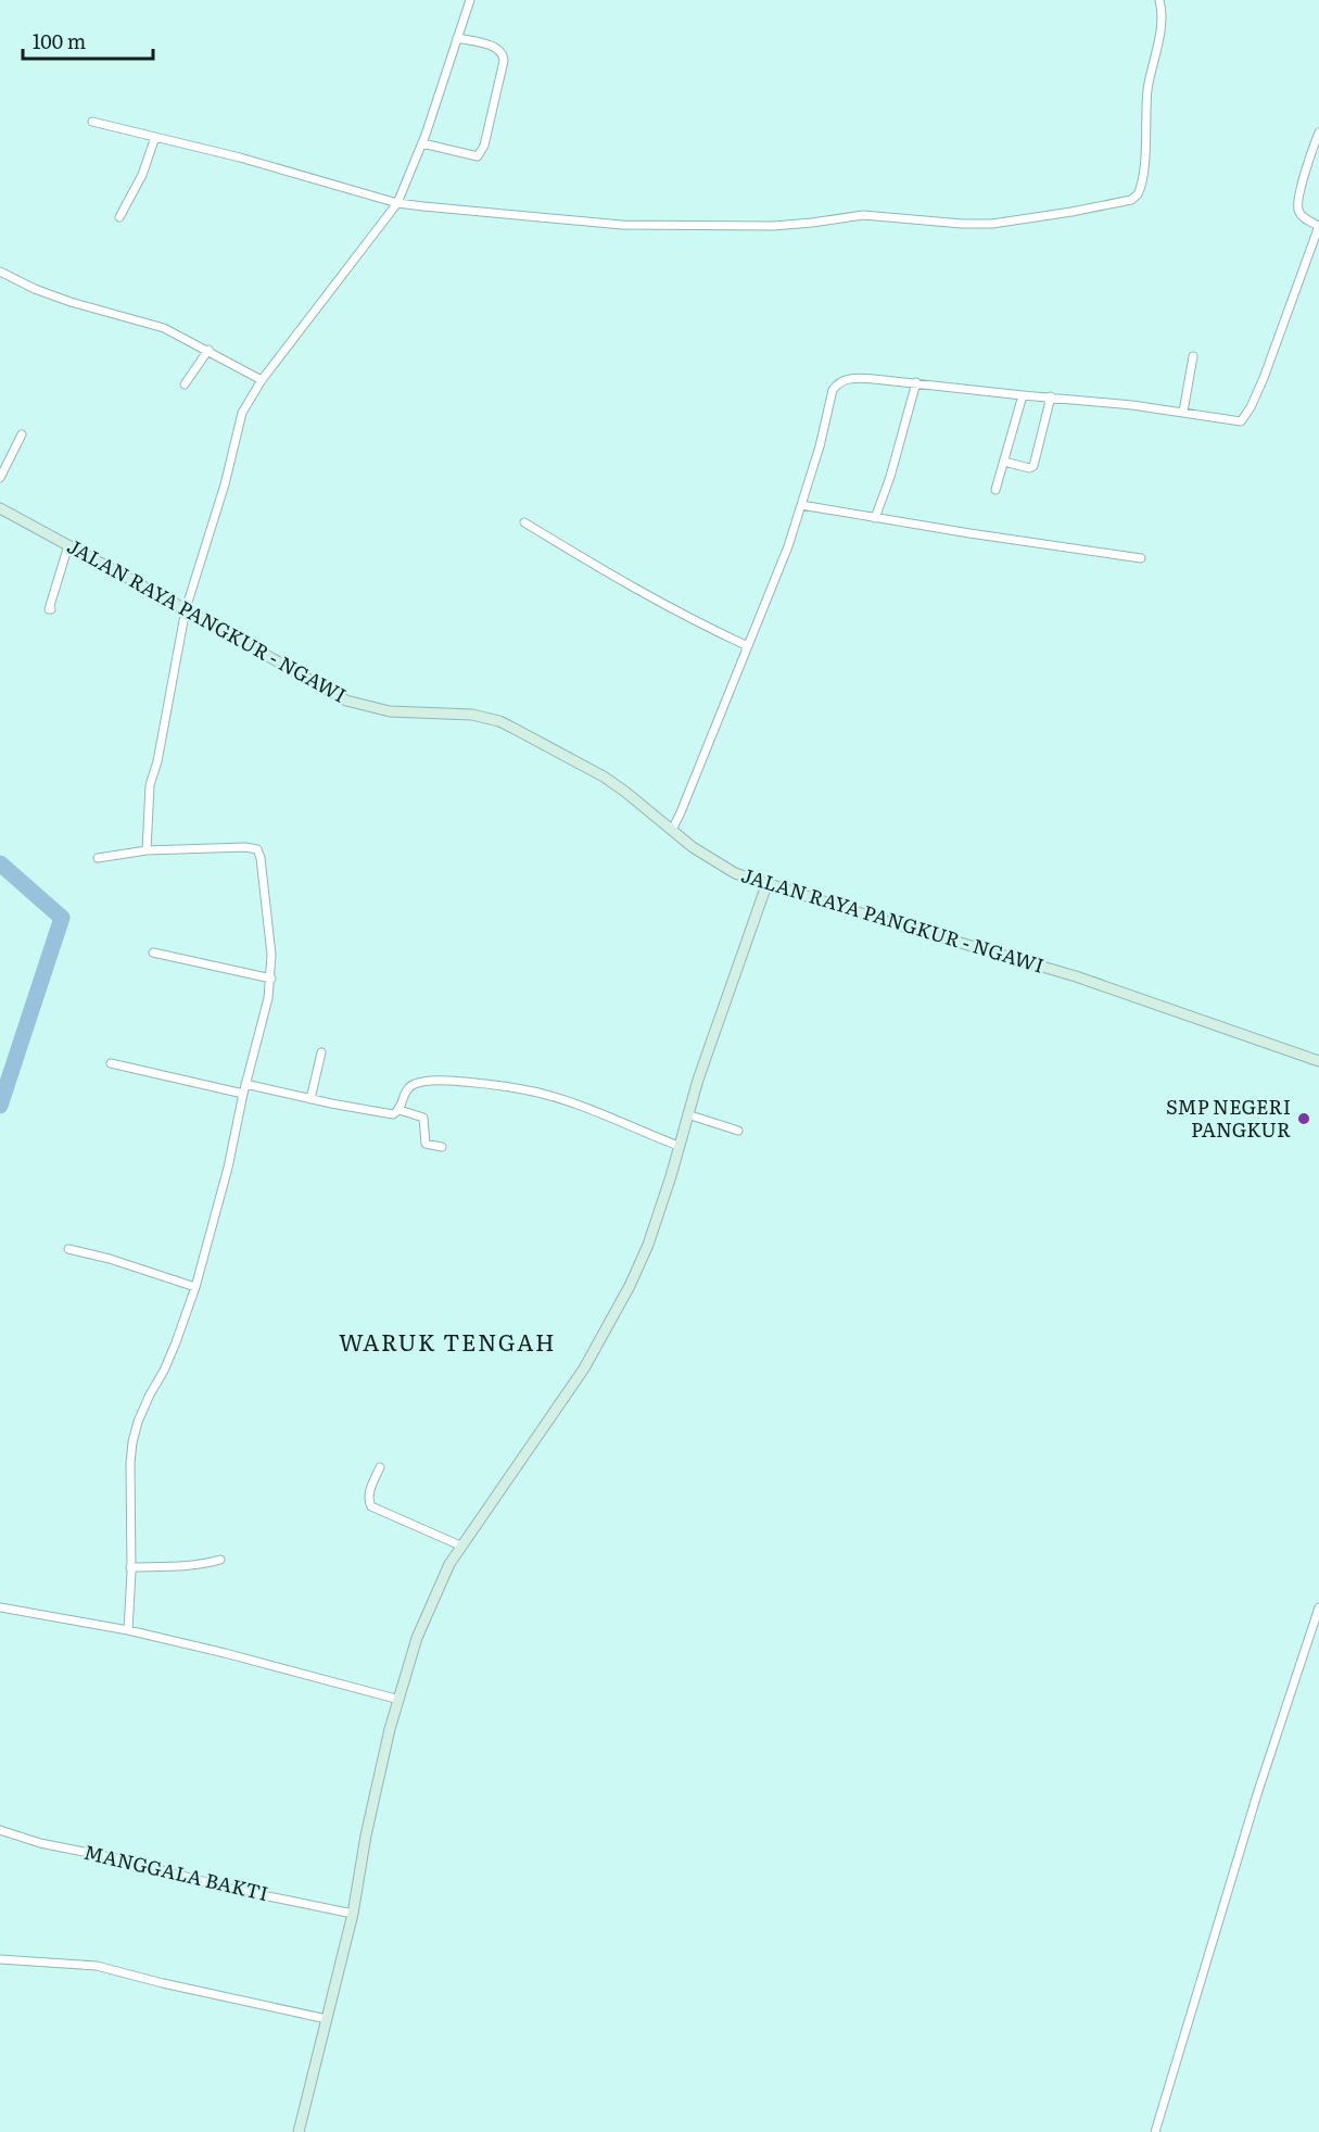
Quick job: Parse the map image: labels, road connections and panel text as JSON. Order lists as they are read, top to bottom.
{
  "streets": {
    "main road": ["JALAN RAYA PANGKUR - NGAWI"],
    "street": ["MANGGALA BAKTI"]
  },
  "districts": ["WARUK TENGAH"],
  "places": ["SMP NEGERI PANGKUR"],
  "scale_bar": "100 m"
}
